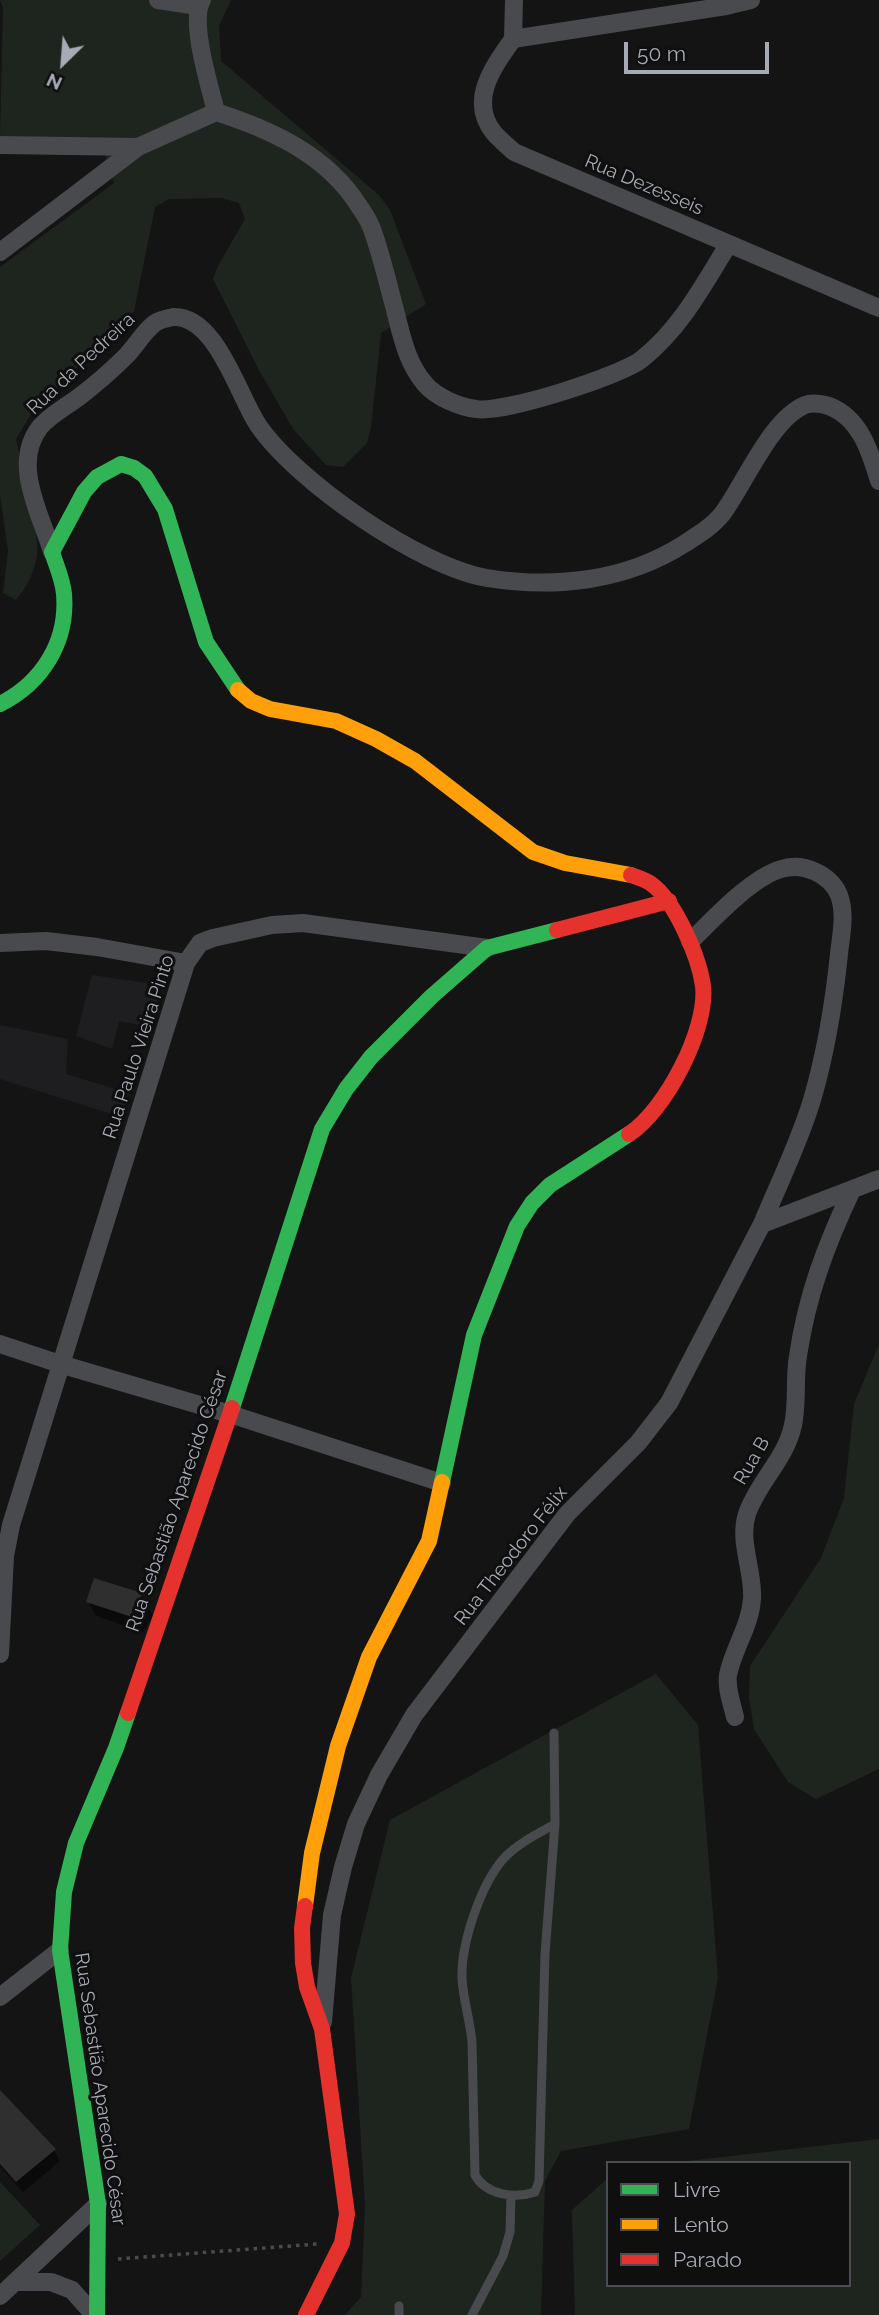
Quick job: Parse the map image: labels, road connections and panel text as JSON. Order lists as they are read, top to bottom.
{
  "streets": {
    "street": [
      "Rua Dezesseis",
      "Rua da Pedreira",
      "Rua Paulo Vieira Pinto",
      "Rua B",
      "Rua Sebastião Aparecido César",
      "Rua Theodoro Félix"
    ]
  },
  "crossings": [
    ["Rua Paulo Vieira Pinto", "Rua Sebastião Aparecido César"]
  ],
  "legend": ["Livre", "Lento", "Parado"],
  "scale_bar": "50 m",
  "north": "bottom left"
}
